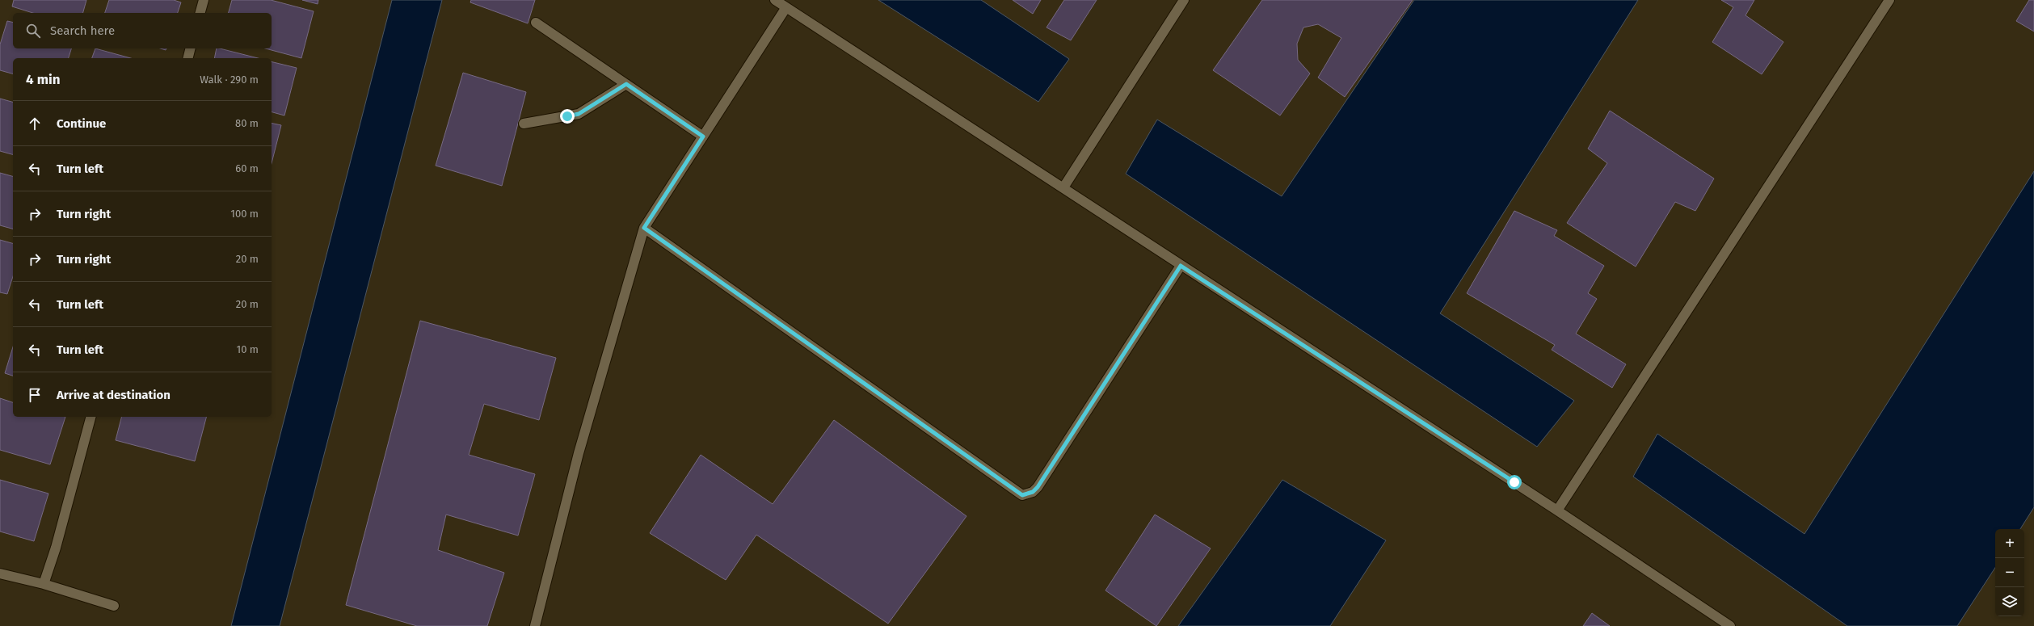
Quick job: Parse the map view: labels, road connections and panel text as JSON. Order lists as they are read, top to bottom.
{
  "page": {
    "search": "Search here",
    "heading": ["4 min", "Walk · 290 m"],
    "list": [
      ["Continue", "80 m"],
      ["Turn left", "60 m"],
      ["Turn right", "100 m"],
      ["Turn right", "20 m"],
      ["Turn left", "20 m"],
      ["Turn left", "10 m"],
      "Arrive at destination"
    ],
    "map_buttons": ["+", "−"]
  }
}
